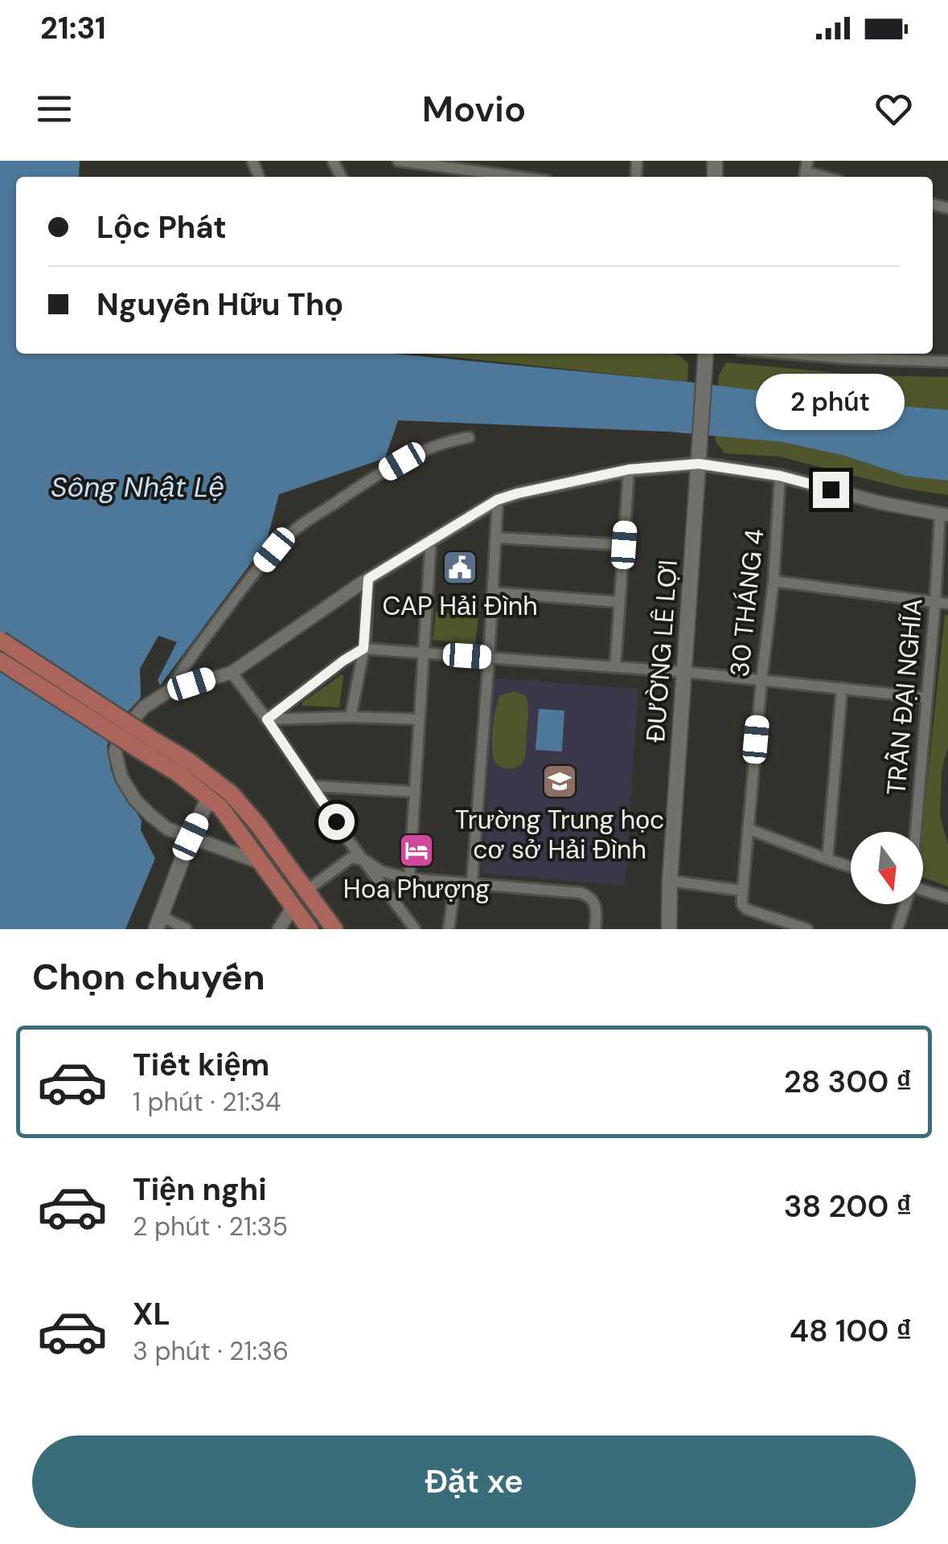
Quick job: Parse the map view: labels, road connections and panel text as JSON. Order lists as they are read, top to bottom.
{
  "streets": {
    "main road": ["ĐƯỜNG LÊ LỢI"],
    "street": ["30 THÁNG 4", "TRẦN ĐẠI NGHĨA"]
  },
  "water": ["Sông Nhật Lệ"],
  "places": {
    "public building": ["CAP Hải Đình"],
    "school or university": ["Trường Trung học cơ sở Hải Đình"],
    "hotel": ["Hoa Phượng"]
  },
  "north": "bottom",
  "page": {
    "status": "21:31",
    "header": "Movio",
    "banner": ["Lộc Phát", "Nguyễn Hữu Thọ"],
    "bubble": "2 phút",
    "heading": "Chọn chuyến",
    "list": [
      {
        "name": "Tiết kiệm",
        "note": "1 phút · 21:34",
        "value": "28 300 ₫"
      },
      {
        "name": "Tiện nghi",
        "note": "2 phút · 21:35",
        "value": "38 200 ₫"
      },
      {
        "name": "XL",
        "note": "3 phút · 21:36",
        "value": "48 100 ₫"
      }
    ],
    "buttons": "Đặt xe"
  }
}
